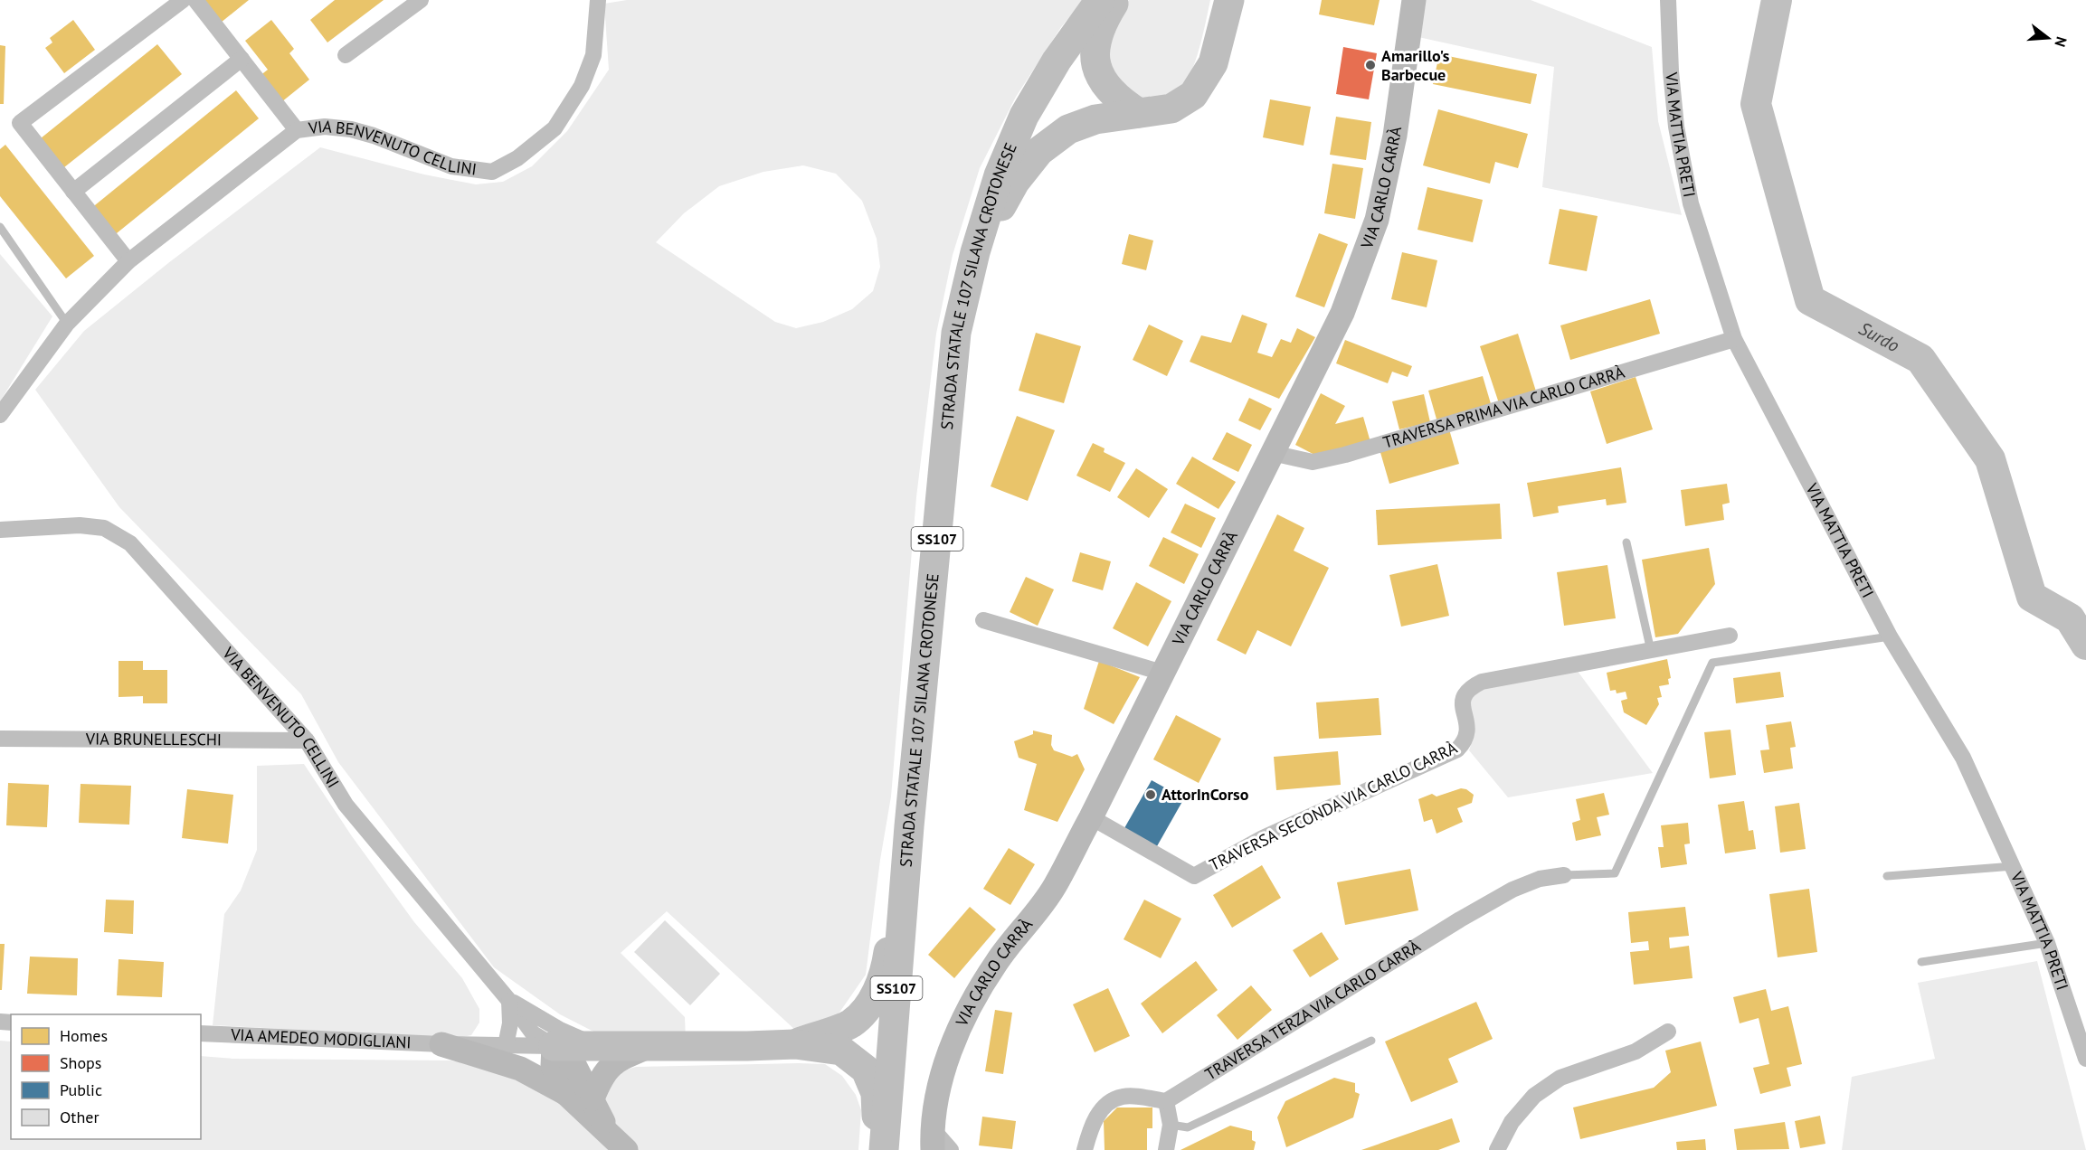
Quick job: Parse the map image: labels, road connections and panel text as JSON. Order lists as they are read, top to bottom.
{
  "streets": {
    "highway": ["STRADA STATALE 107 SILANA CROTONESE", "SS107"],
    "main road": ["VIA CARLO CARRÀ"],
    "street": [
      "VIA MATTIA PRETI",
      "VIA BENVENUTO CELLINI",
      "TRAVERSA PRIMA VIA CARLO CARRÀ",
      "VIA BRUNELLESCHI",
      "TRAVERSA SECONDA VIA CARLO CARRÀ",
      "TRAVERSA TERZA VIA CARLO CARRÀ",
      "VIA AMEDEO MODIGLIANI"
    ]
  },
  "crossings": [
    ["VIA MATTIA PRETI", "TRAVERSA PRIMA VIA CARLO CARRÀ"],
    ["VIA BENVENUTO CELLINI", "VIA BRUNELLESCHI"],
    ["VIA BENVENUTO CELLINI", "VIA AMEDEO MODIGLIANI"],
    ["VIA CARLO CARRÀ", "TRAVERSA PRIMA VIA CARLO CARRÀ"],
    ["VIA CARLO CARRÀ", "TRAVERSA SECONDA VIA CARLO CARRÀ"]
  ],
  "water": ["Surdo"],
  "places": ["Amarillo's Barbecue", "AttorInCorso"],
  "legend": [
    "Homes",
    "Shops",
    "Public",
    "Other"
  ],
  "north": "right"
}
